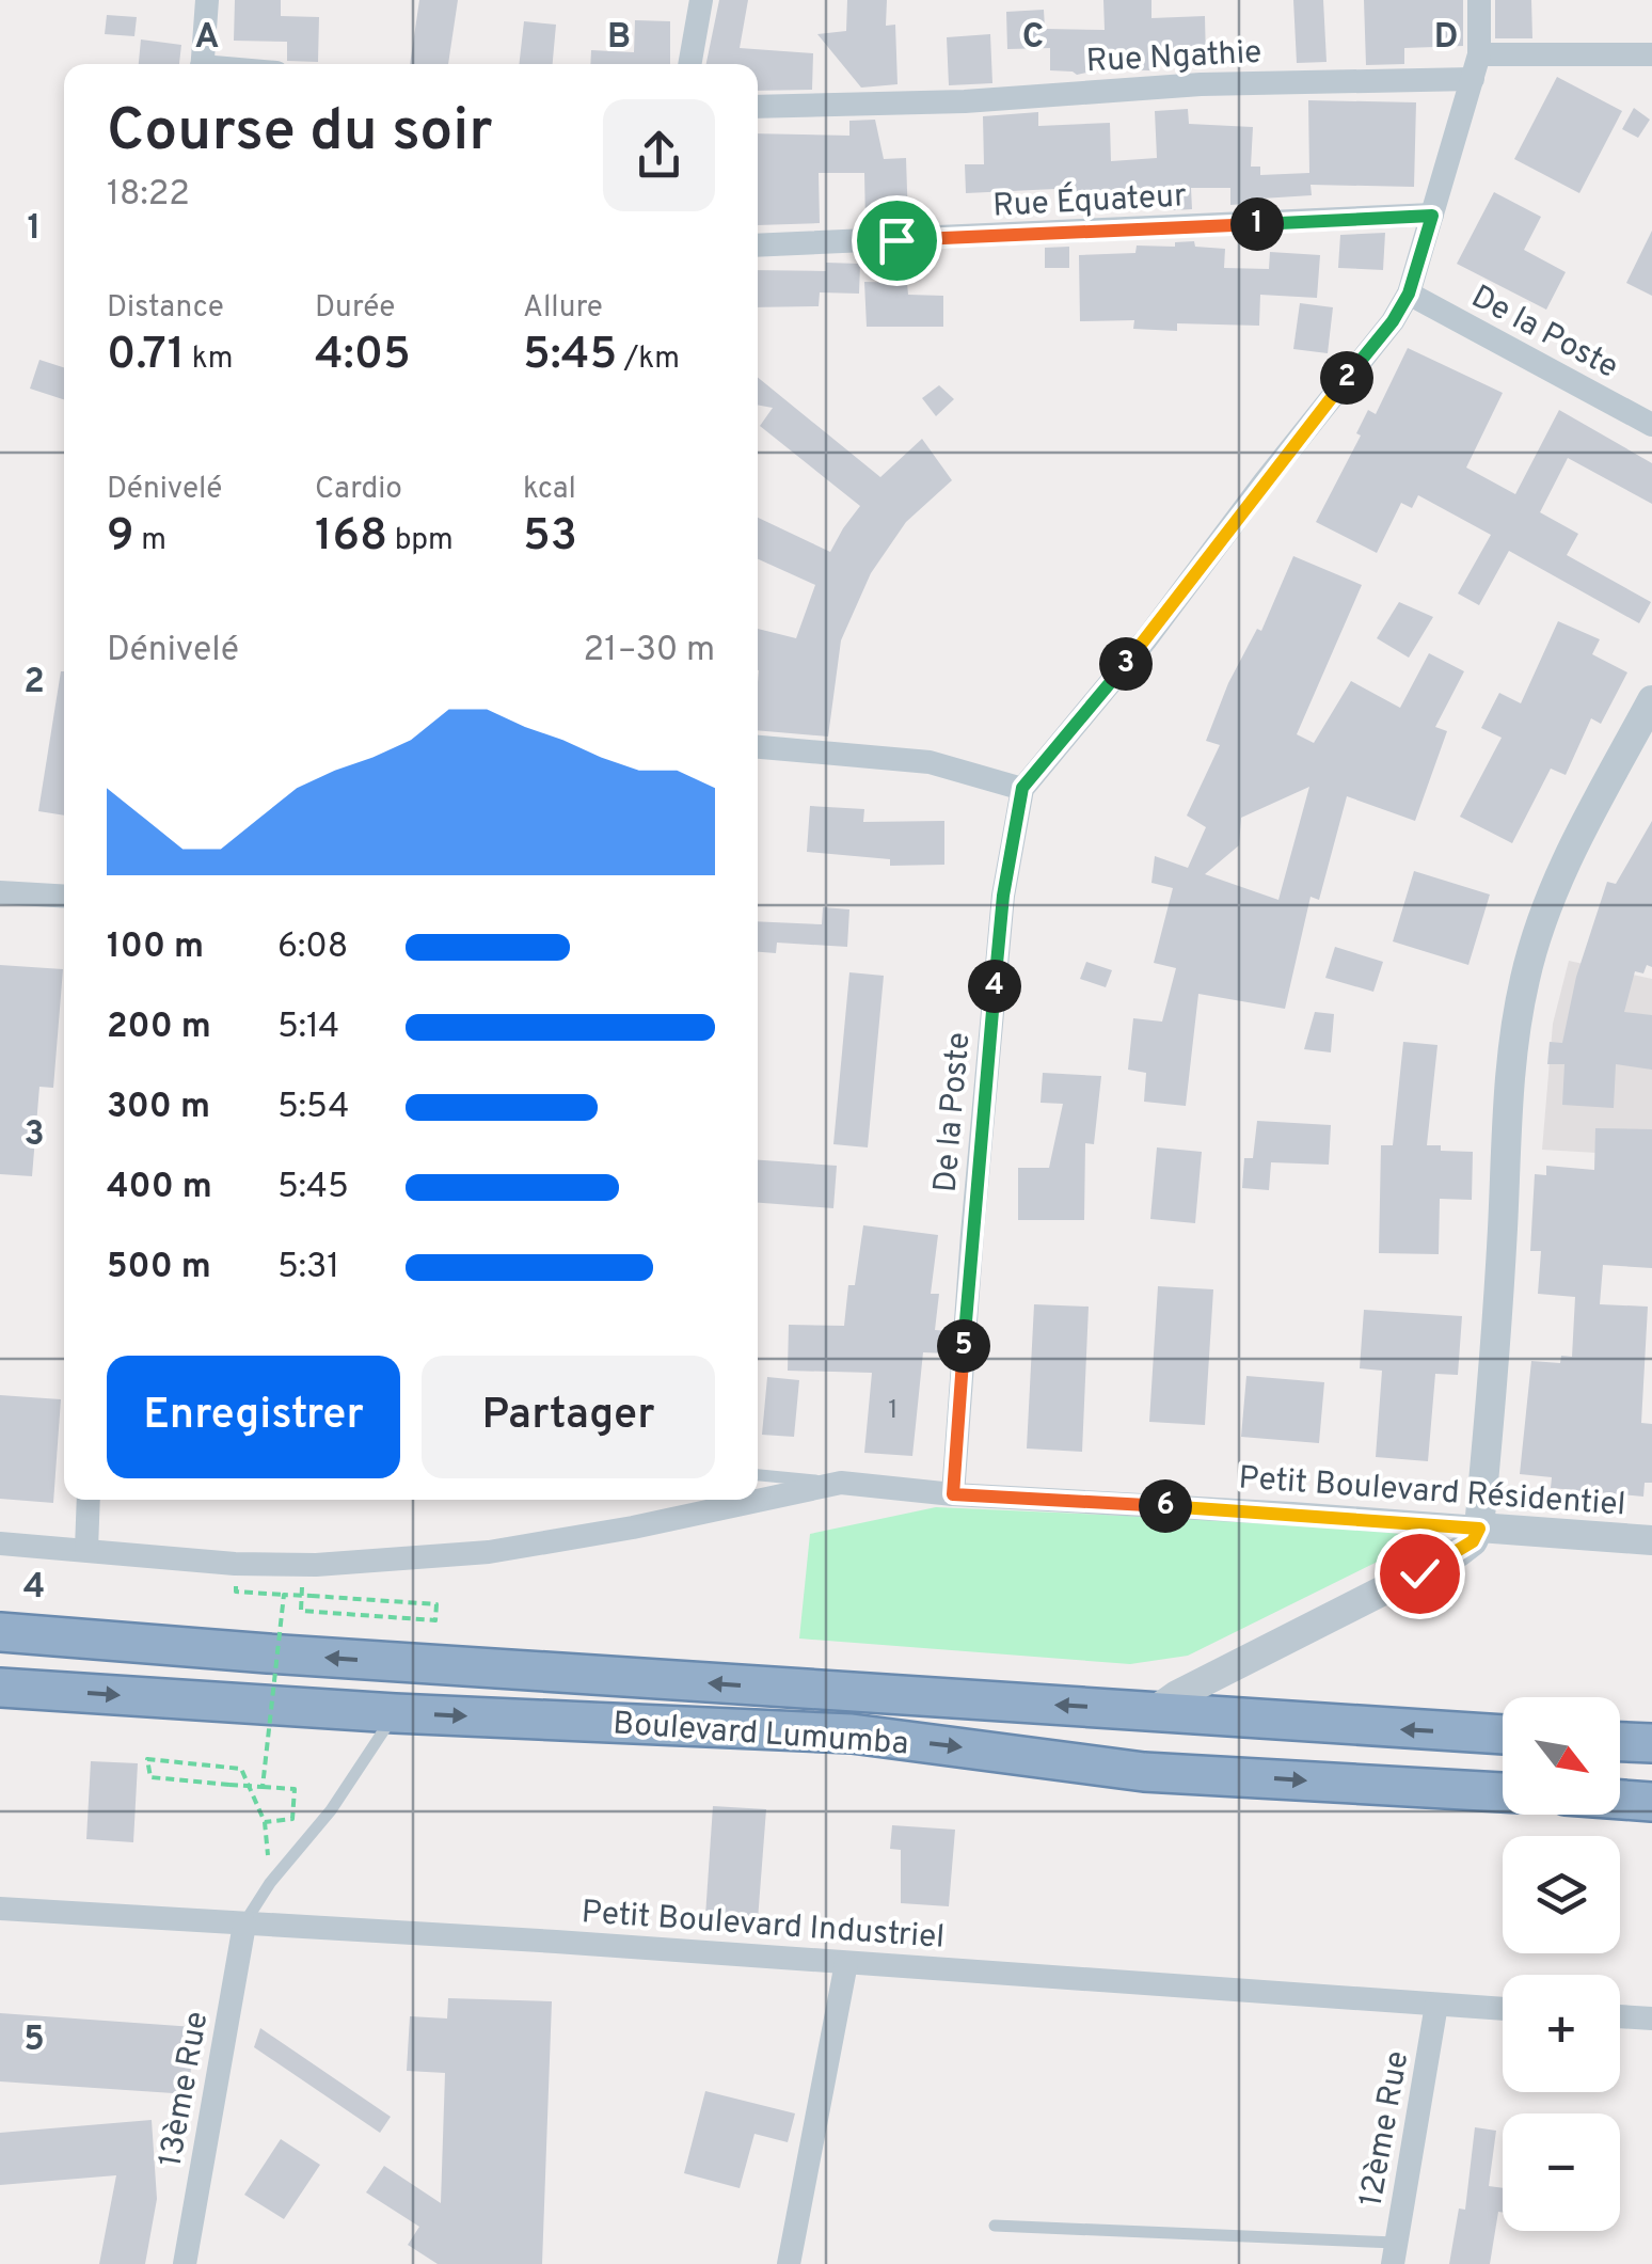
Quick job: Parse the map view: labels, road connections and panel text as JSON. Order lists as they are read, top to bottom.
{
  "streets": {
    "highway": ["Boulevard Lumumba"],
    "street": [
      "Rue Ngathie",
      "Rue Équateur",
      "De la Poste",
      "Petit Boulevard Résidentiel",
      "Petit Boulevard Industriel",
      "13ème Rue",
      "12ème Rue"
    ]
  },
  "crossings": [
    ["Rue Ngathie", "De la Poste"],
    ["Rue Équateur", "De la Poste"],
    ["De la Poste", "Petit Boulevard Résidentiel"],
    ["Petit Boulevard Industriel", "13ème Rue"],
    ["Petit Boulevard Industriel", "12ème Rue"]
  ],
  "house_numbers": ["1"],
  "north": "bottom right",
  "page": {
    "heading": ["Course du soir", "18:22"],
    "pins": [
      "1",
      "2",
      "3",
      "4",
      "5",
      "6"
    ],
    "stats": [
      ["Distance", "0.71 km"],
      ["Durée", "4:05"],
      ["Allure", "5:45 /km"],
      ["Dénivelé", "9 m"],
      ["Cardio", "168 bpm"],
      ["kcal", "53"]
    ],
    "chart": ["Dénivelé", "21–30 m"],
    "list": [
      {
        "name": "100 m",
        "note": "6:08"
      },
      {
        "name": "200 m",
        "note": "5:14"
      },
      {
        "name": "300 m",
        "note": "5:54"
      },
      {
        "name": "400 m",
        "note": "5:45"
      },
      {
        "name": "500 m",
        "note": "5:31"
      }
    ],
    "buttons": ["Enregistrer", "Partager"],
    "map_buttons": ["+", "−"]
  },
  "grid": {
    "columns": [
      "A",
      "B",
      "C",
      "D"
    ],
    "rows": [
      "1",
      "2",
      "3",
      "4",
      "5"
    ]
  }
}
